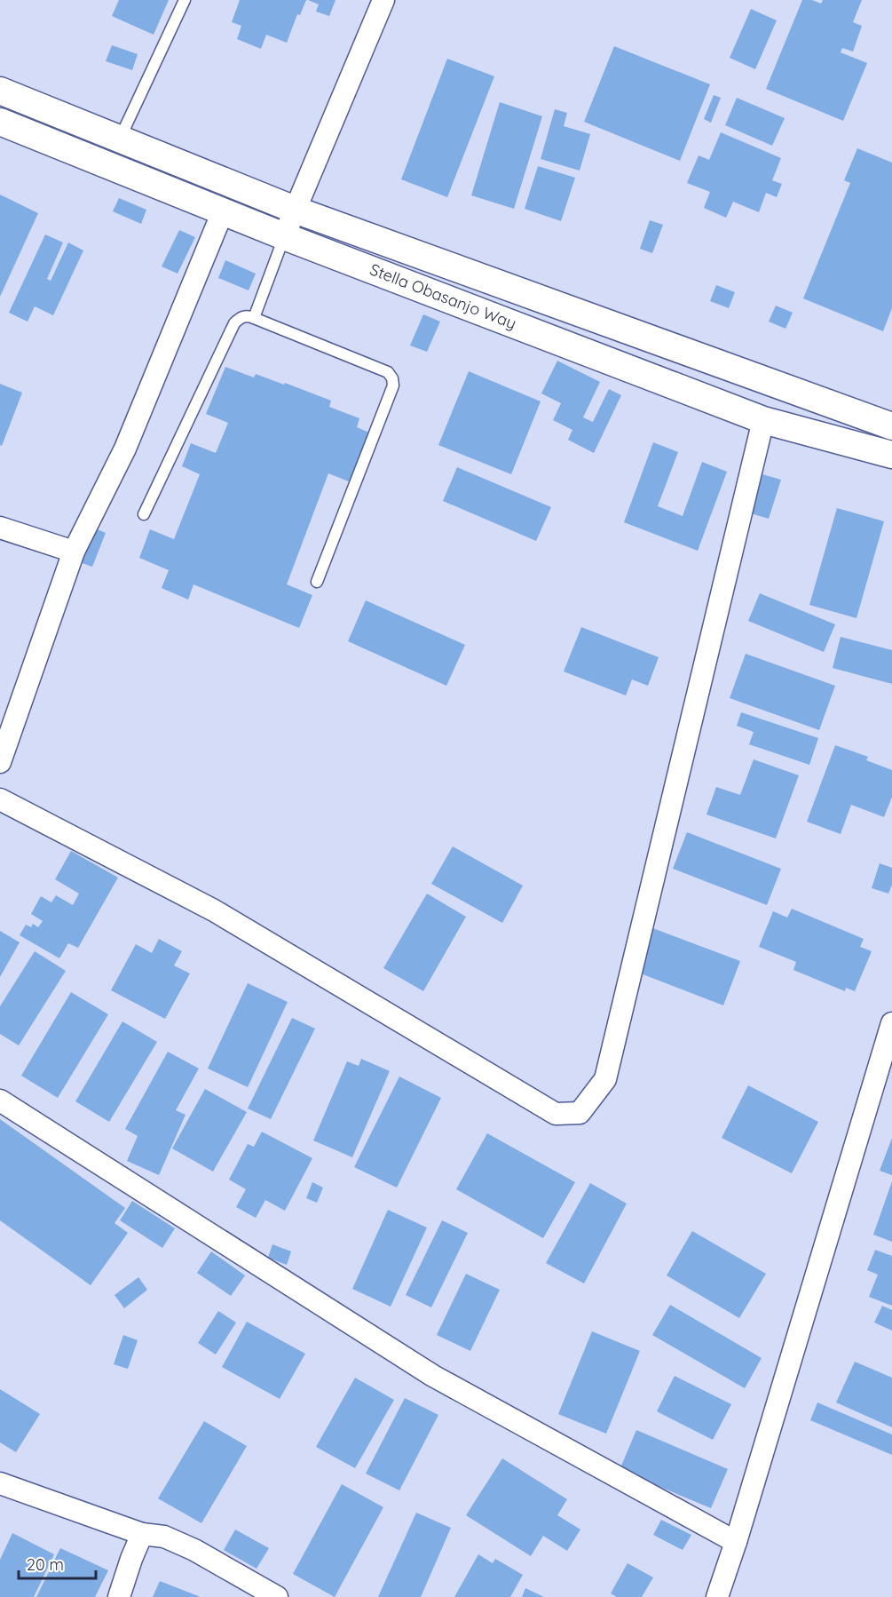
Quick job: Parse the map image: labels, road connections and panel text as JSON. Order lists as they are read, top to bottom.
{
  "streets": {
    "street": ["Stella Obasanjo Way"]
  },
  "scale_bar": "20 m"
}
